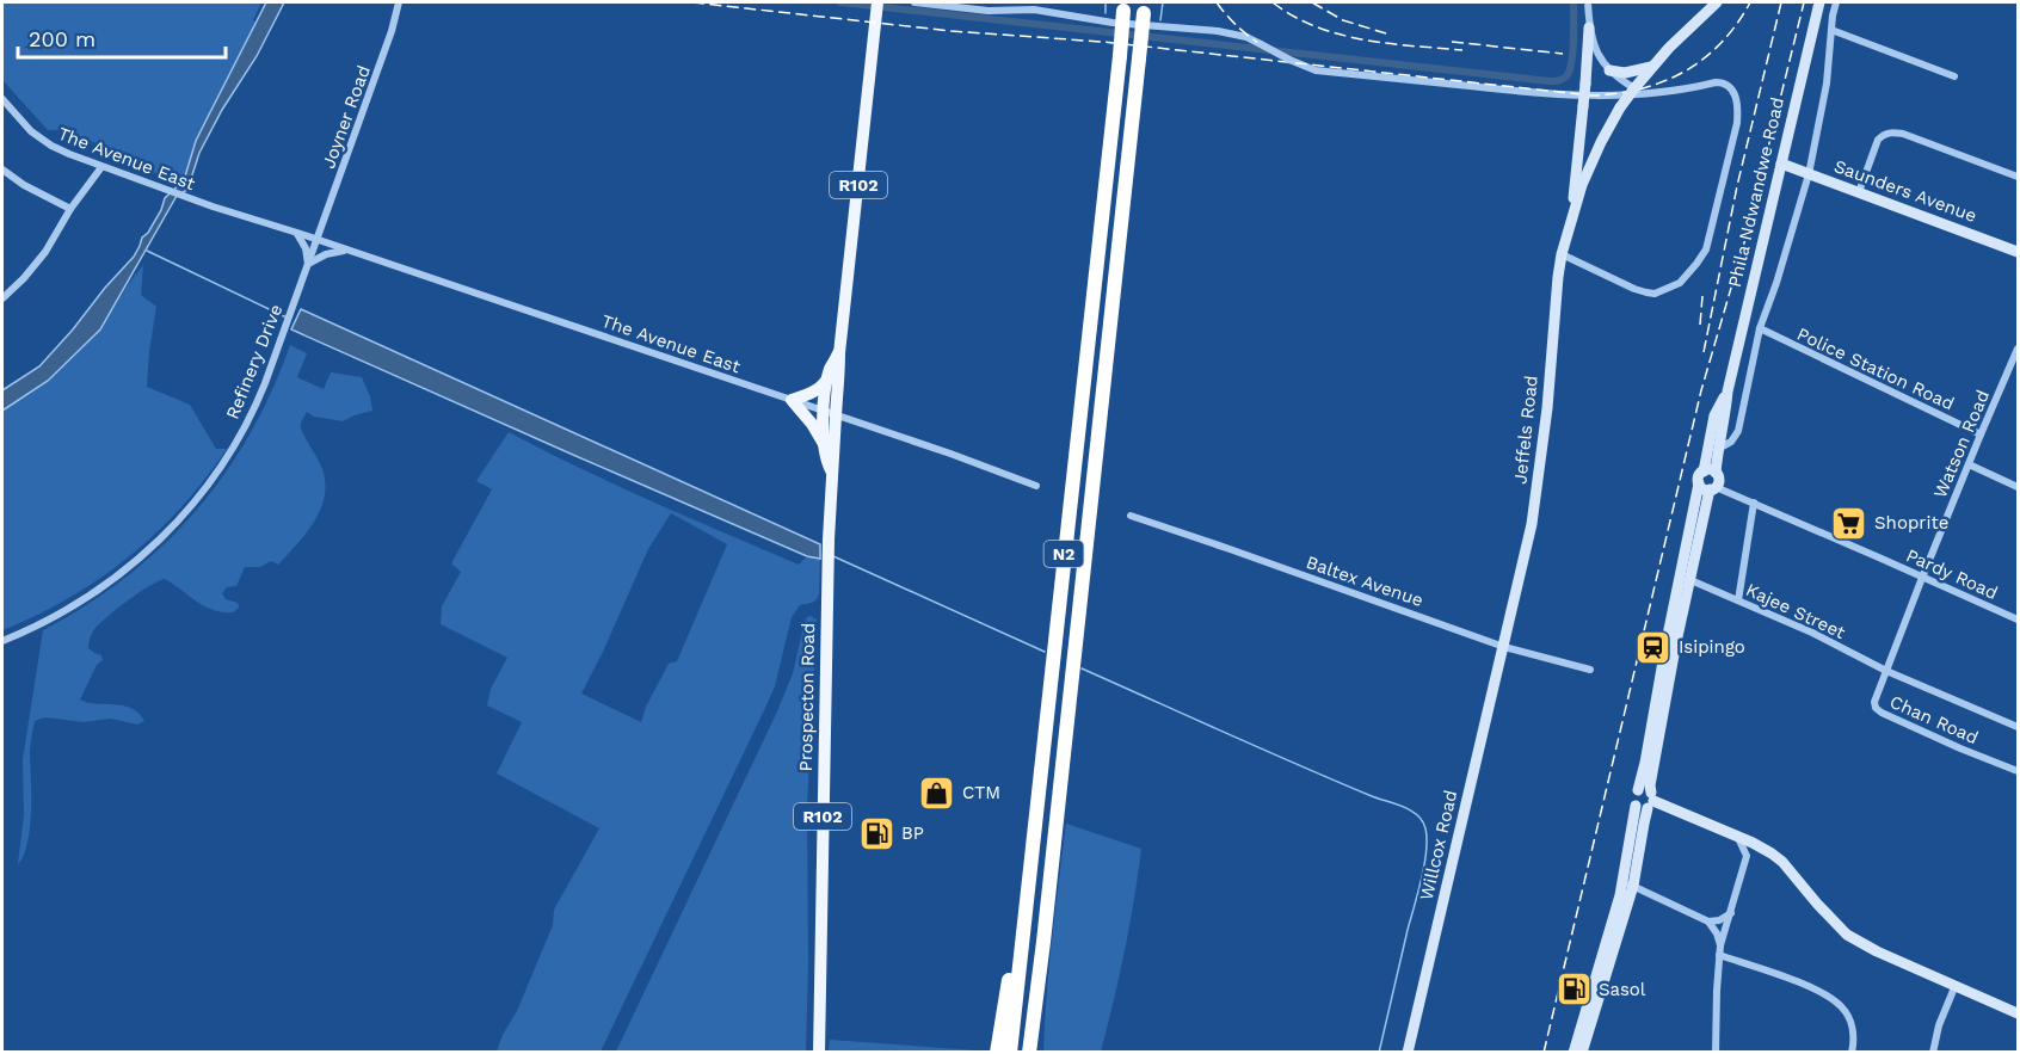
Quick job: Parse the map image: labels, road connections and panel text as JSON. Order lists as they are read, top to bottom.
{
  "streets": {
    "highway": ["N2"],
    "main road": ["R102", "Prospecton Road"],
    "street": [
      "Joyner Road",
      "The Avenue East",
      "Saunders Avenue",
      "Phila Ndwandwe Road",
      "Refinery Drive",
      "Police Station Road",
      "Jeffels Road",
      "Watson Road",
      "Pardy Road",
      "Baltex Avenue",
      "Kajee Street",
      "Chan Road",
      "Willcox Road"
    ]
  },
  "crossings": [
    ["Joyner Road", "The Avenue East"],
    ["Joyner Road", "Refinery Drive"],
    ["The Avenue East", "R102"],
    ["The Avenue East", "Refinery Drive"],
    ["R102", "Prospecton Road"],
    ["Saunders Avenue", "Phila Ndwandwe Road"],
    ["Phila Ndwandwe Road", "Pardy Road"],
    ["Police Station Road", "Watson Road"],
    ["Jeffels Road", "Baltex Avenue"],
    ["Jeffels Road", "Willcox Road"],
    ["Watson Road", "Pardy Road"],
    ["Watson Road", "Kajee Street"],
    ["Watson Road", "Chan Road"],
    ["Baltex Avenue", "Willcox Road"],
    ["Kajee Street", "Chan Road"]
  ],
  "places": {
    "supermarket": ["Shoprite"],
    "station": ["Isipingo"],
    "shop": ["CTM"],
    "fuel station": ["BP", "Sasol"]
  },
  "scale_bar": "200 m"
}
